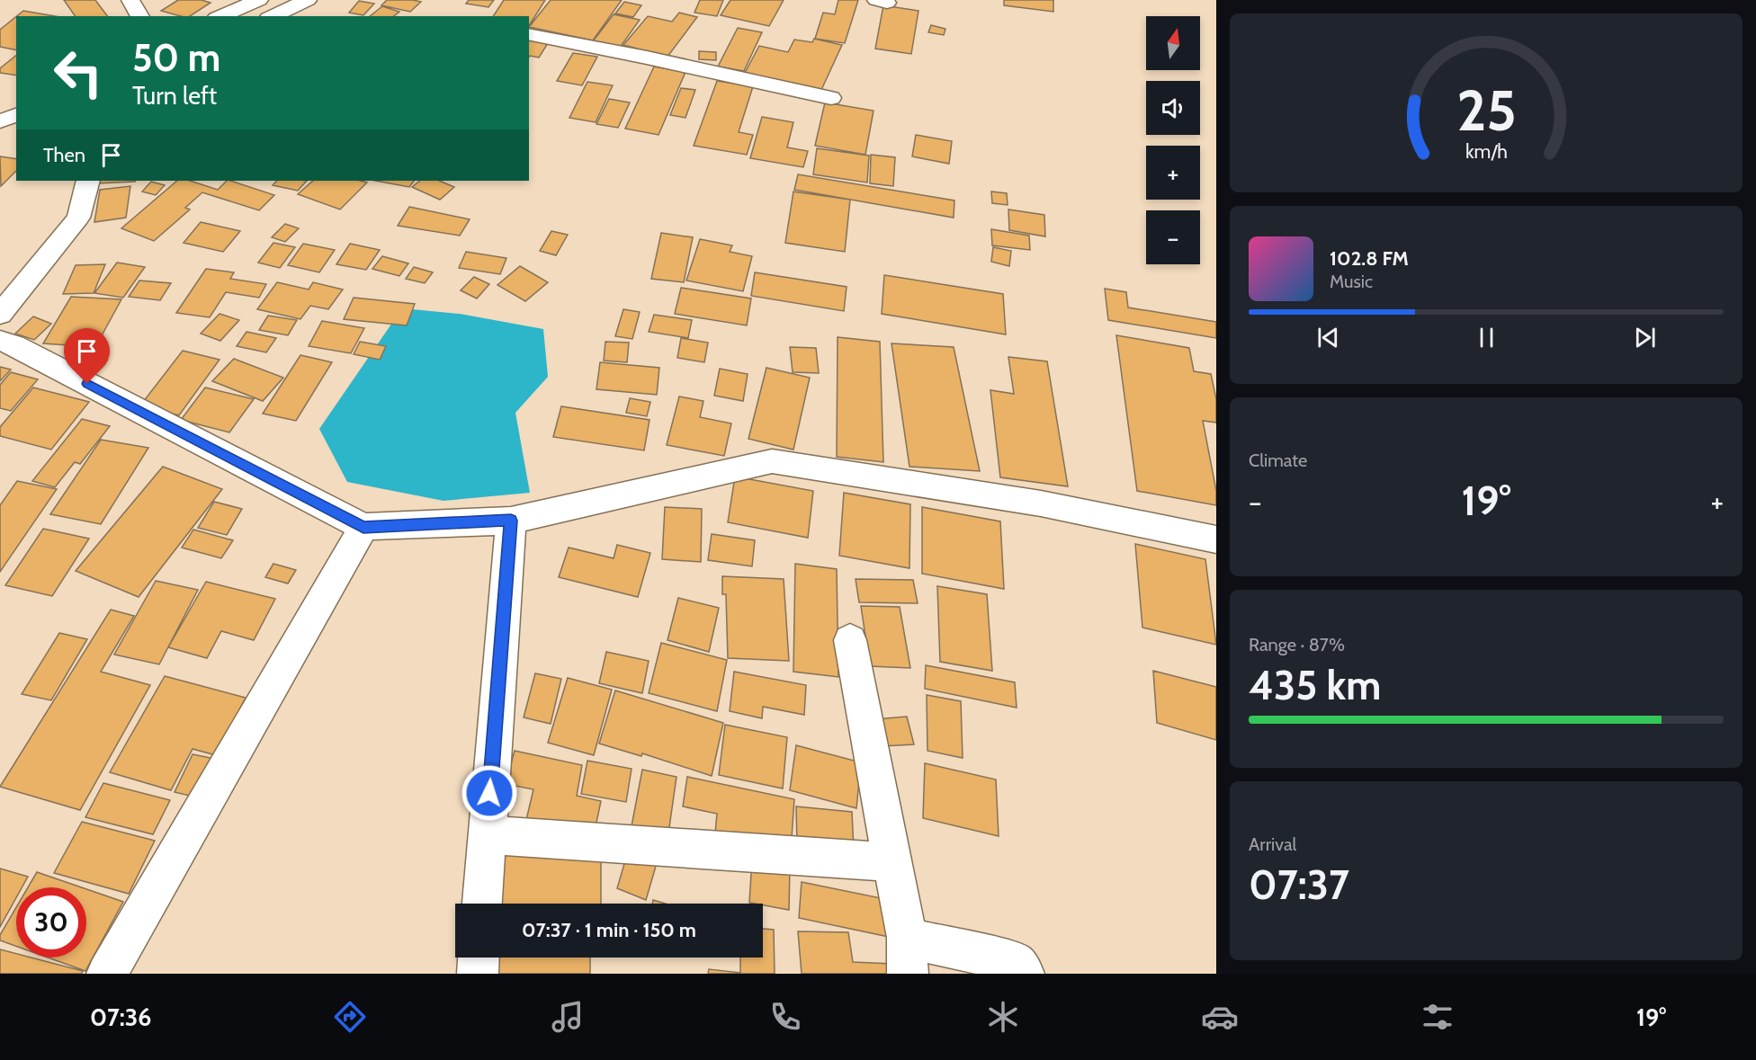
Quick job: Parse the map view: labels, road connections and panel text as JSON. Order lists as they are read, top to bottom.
{
  "north": "top",
  "page": {
    "map_buttons": ["+", "−"],
    "turn": ["50 m", "Turn left"],
    "then": "Then",
    "song": ["102.8 FM", "Music"],
    "tile": [
      "Climate",
      ["Range · 87%", "435 km"],
      ["Arrival", "07:37"]
    ],
    "heat": ["−", "19°", "+"],
    "limit": "30",
    "trip": "07:37 · 1 min · 150 m",
    "tabs": ["07:36", "19°"],
    "gauge": ["25", "km/h"]
  }
}
